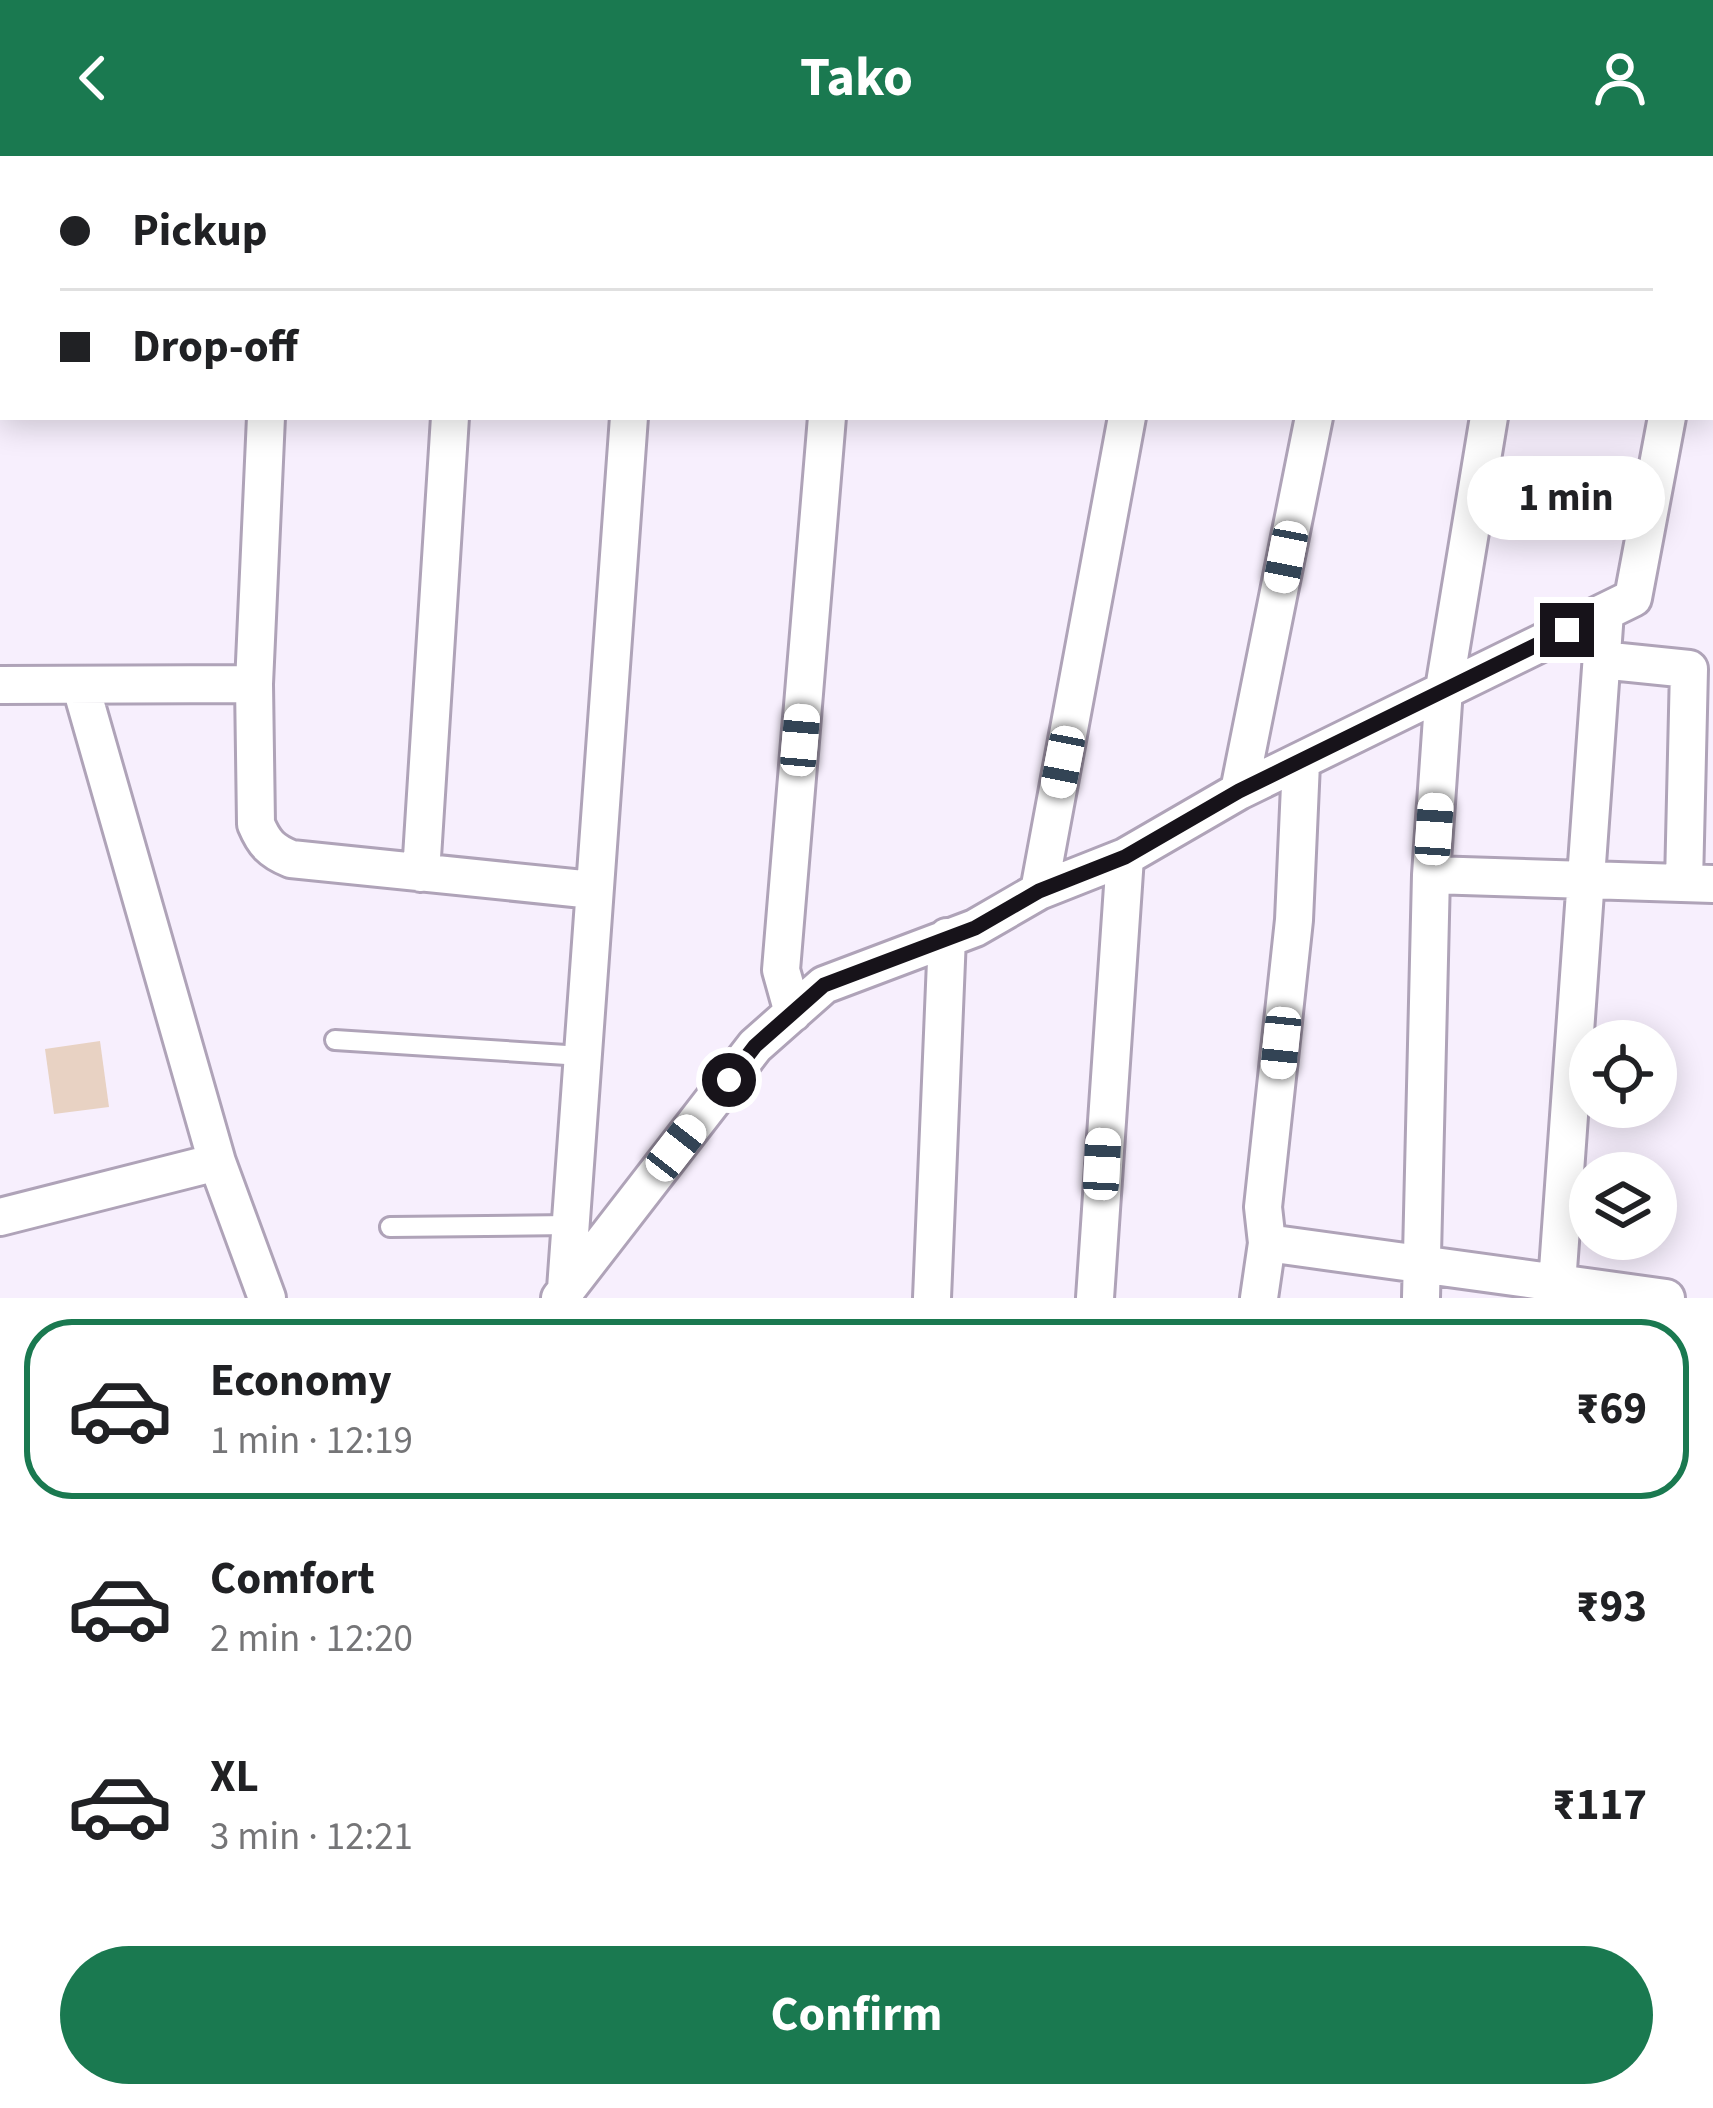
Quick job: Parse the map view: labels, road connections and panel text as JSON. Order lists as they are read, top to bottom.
{
  "page": {
    "header": "Tako",
    "banner": ["Pickup", "Drop-off"],
    "bubble": "1 min",
    "list": [
      {
        "name": "Economy",
        "note": "1 min · 12:19",
        "value": "₹69"
      },
      {
        "name": "Comfort",
        "note": "2 min · 12:20",
        "value": "₹93"
      },
      {
        "name": "XL",
        "note": "3 min · 12:21",
        "value": "₹117"
      }
    ],
    "buttons": "Confirm"
  }
}
